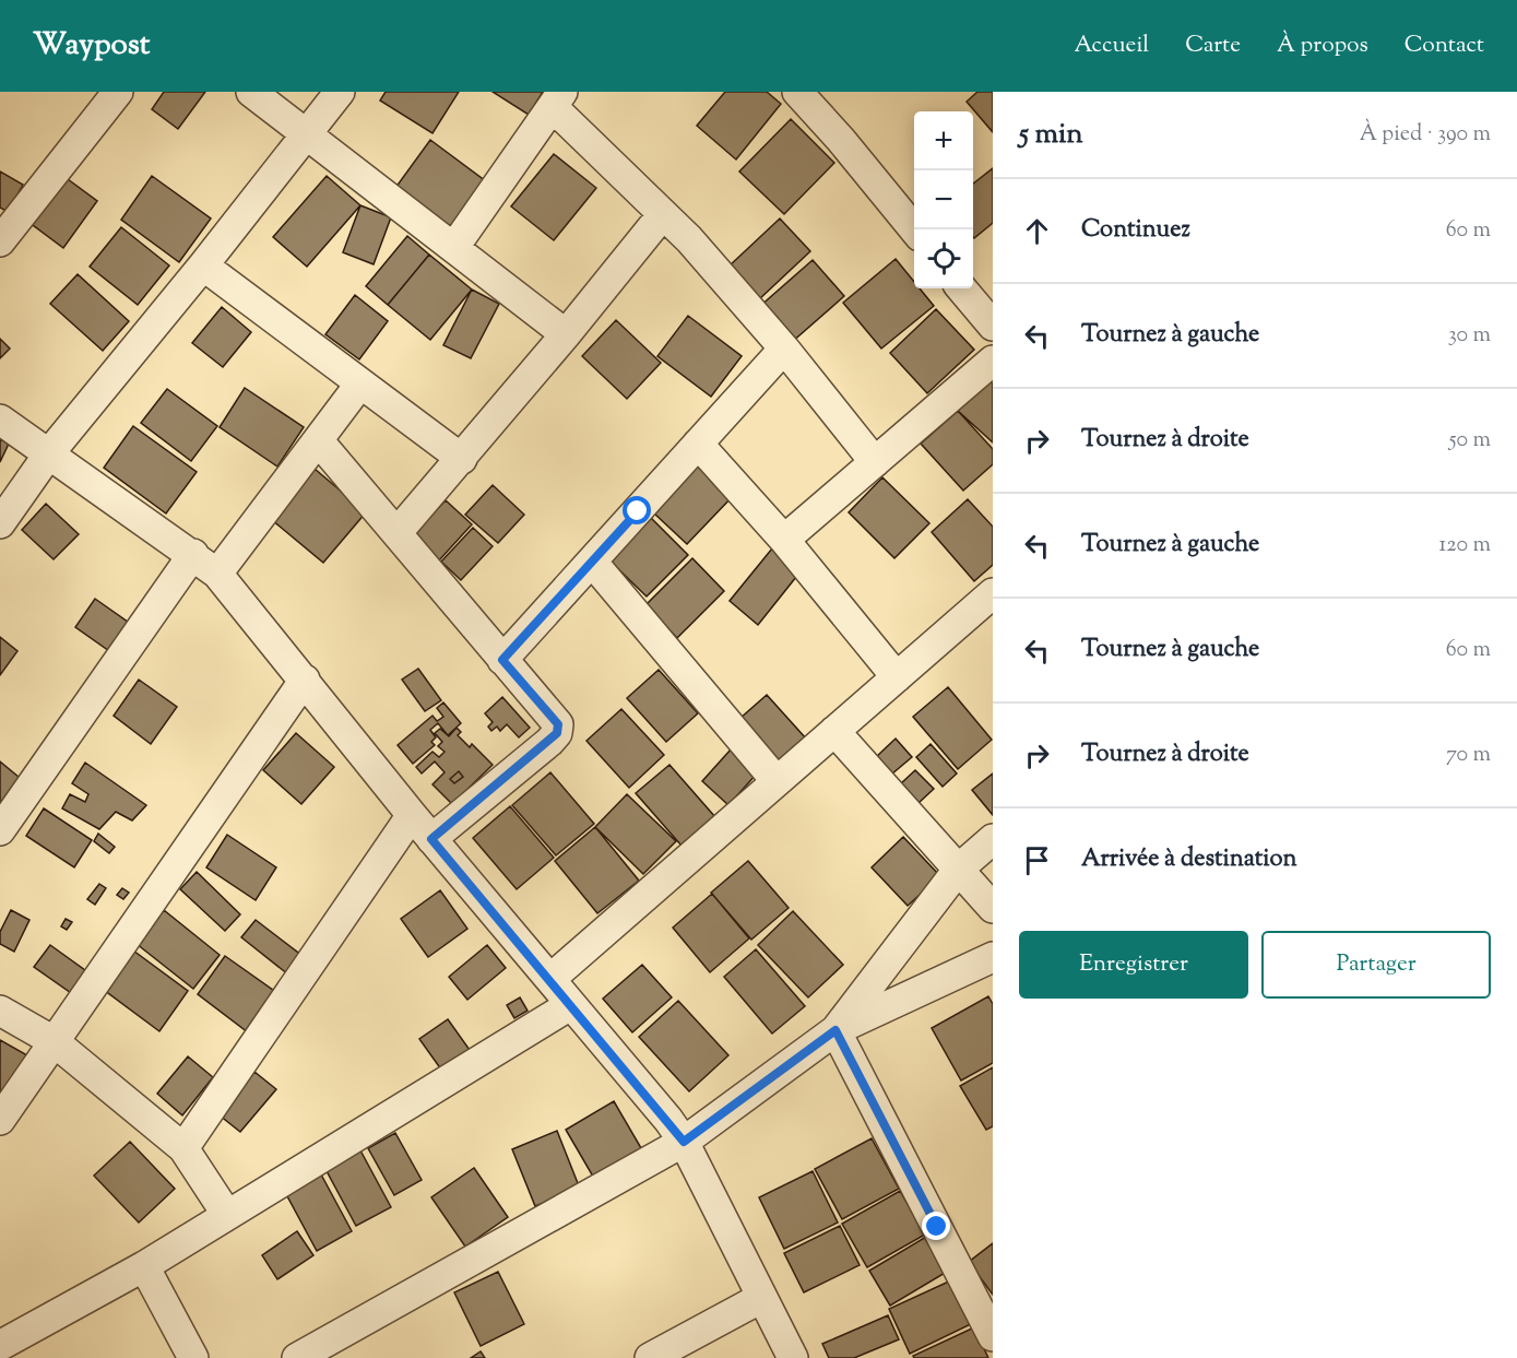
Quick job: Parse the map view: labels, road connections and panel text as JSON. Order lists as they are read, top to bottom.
{
  "page": {
    "header": "Waypost",
    "nav": [
      "Accueil",
      "Carte",
      "À propos",
      "Contact"
    ],
    "heading": ["5 min", "À pied · 390 m"],
    "map_buttons": ["+", "−"],
    "list": [
      ["Continuez", "60 m"],
      ["Tournez à gauche", "30 m"],
      ["Tournez à droite", "50 m"],
      ["Tournez à gauche", "120 m"],
      ["Tournez à gauche", "60 m"],
      ["Tournez à droite", "70 m"],
      "Arrivée à destination"
    ],
    "buttons": ["Enregistrer", "Partager"]
  }
}
